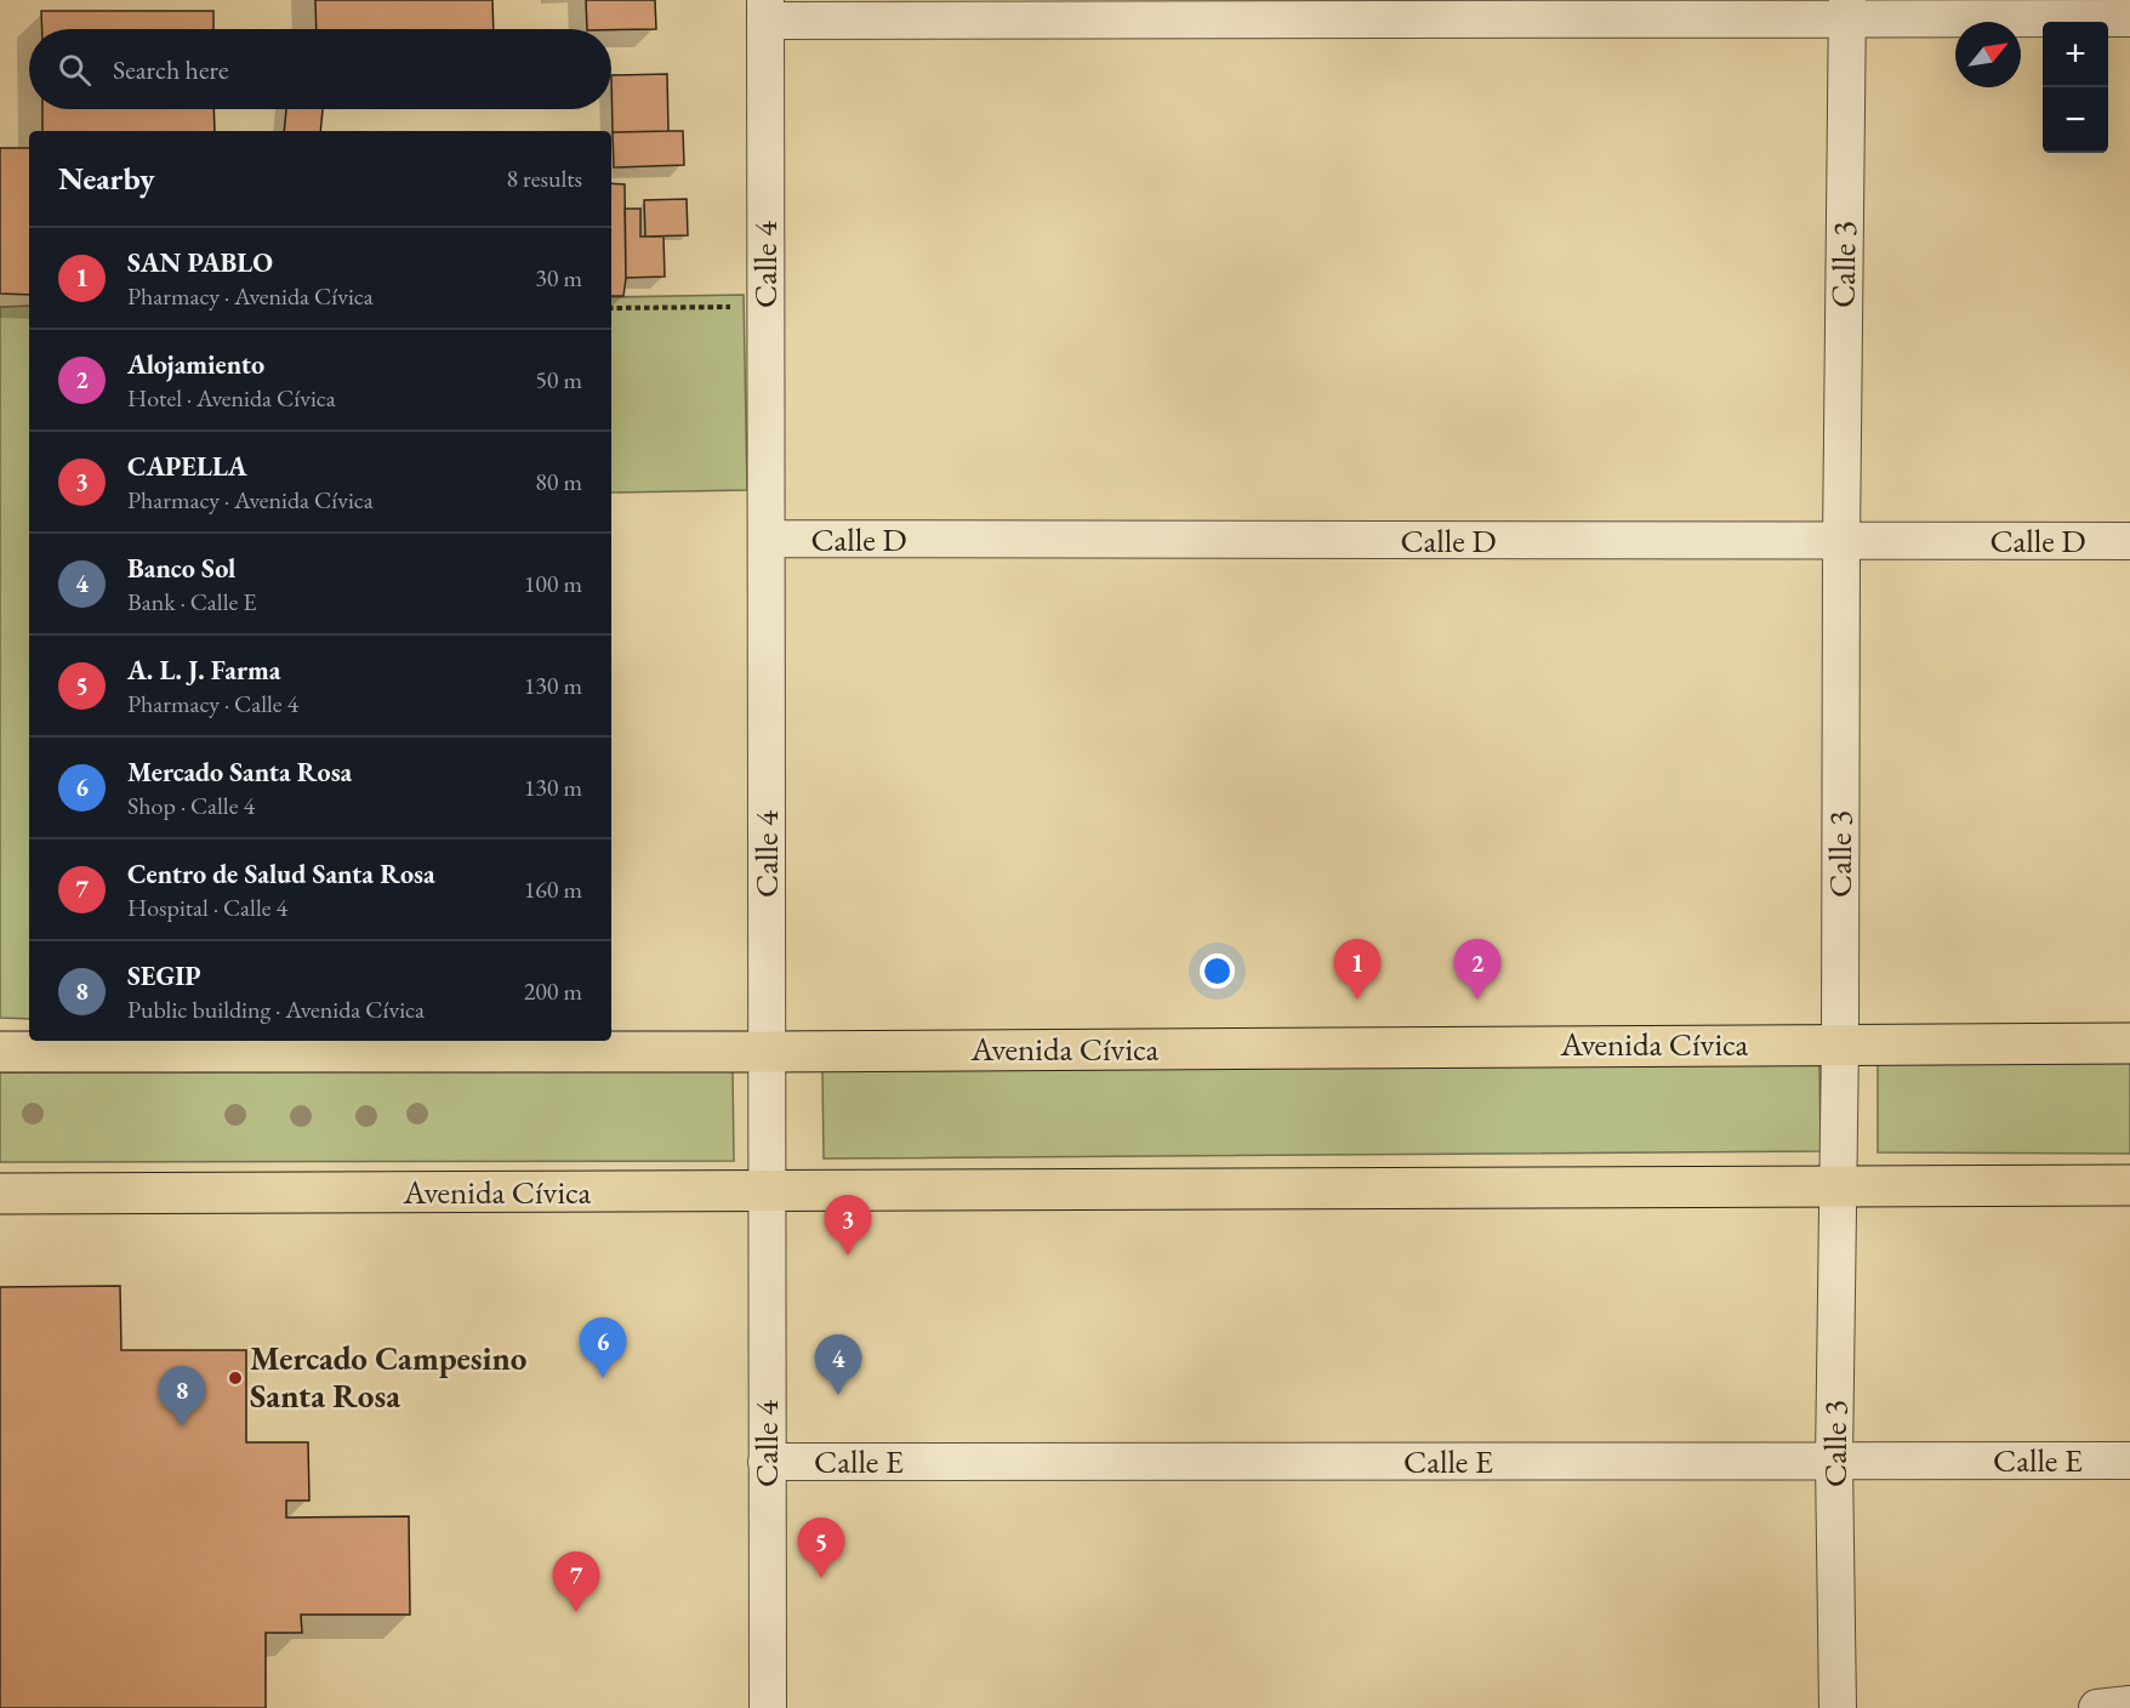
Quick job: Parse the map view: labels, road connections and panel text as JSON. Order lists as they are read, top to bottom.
{
  "streets": {
    "main road": ["Avenida Cívica"],
    "street": [
      "Calle 4",
      "Calle 3",
      "Calle D",
      "Calle E"
    ]
  },
  "crossings": [
    ["Calle 4", "Calle D"],
    ["Calle 4", "Avenida Cívica"],
    ["Calle 4", "Calle E"],
    ["Calle 3", "Calle D"],
    ["Calle 3", "Avenida Cívica"],
    ["Calle 3", "Calle E"]
  ],
  "places": ["Mercado Campesino Santa Rosa"],
  "north": "top right",
  "page": {
    "map_buttons": ["+", "−"],
    "search": "Search here",
    "heading": ["Nearby", "8 results"],
    "list": [
      {
        "mark": "1",
        "name": "SAN PABLO",
        "note": "Pharmacy · Avenida Cívica",
        "value": "30 m"
      },
      {
        "mark": "2",
        "name": "Alojamiento",
        "note": "Hotel · Avenida Cívica",
        "value": "50 m"
      },
      {
        "mark": "3",
        "name": "CAPELLA",
        "note": "Pharmacy · Avenida Cívica",
        "value": "80 m"
      },
      {
        "mark": "4",
        "name": "Banco Sol",
        "note": "Bank · Calle E",
        "value": "100 m"
      },
      {
        "mark": "5",
        "name": "A. L. J. Farma",
        "note": "Pharmacy · Calle 4",
        "value": "130 m"
      },
      {
        "mark": "6",
        "name": "Mercado Santa Rosa",
        "note": "Shop · Calle 4",
        "value": "130 m"
      },
      {
        "mark": "7",
        "name": "Centro de Salud Santa Rosa",
        "note": "Hospital · Calle 4",
        "value": "160 m"
      },
      {
        "mark": "8",
        "name": "SEGIP",
        "note": "Public building · Avenida Cívica",
        "value": "200 m"
      }
    ],
    "pins": [
      "1",
      "2",
      "3",
      "6",
      "4",
      "8",
      "5",
      "7"
    ]
  }
}
